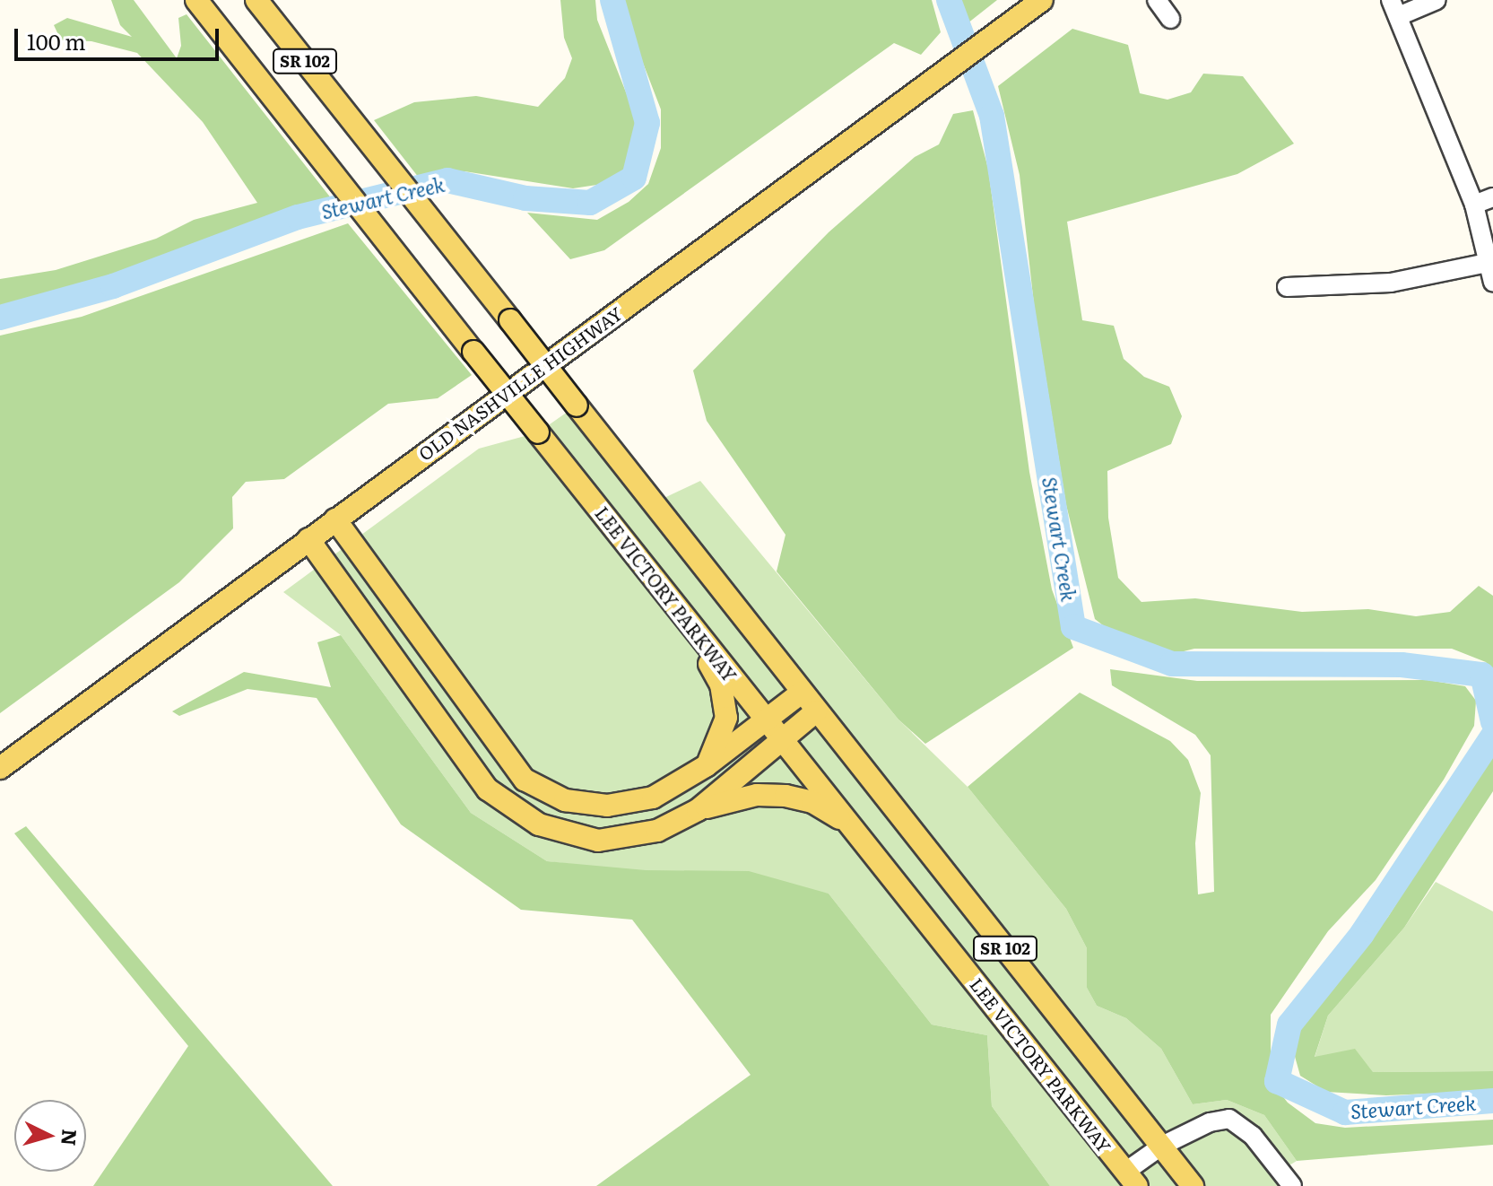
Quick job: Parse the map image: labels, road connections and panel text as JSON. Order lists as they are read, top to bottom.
{
  "streets": {
    "main road": ["SR 102", "OLD NASHVILLE HIGHWAY", "LEE VICTORY PARKWAY"]
  },
  "water": ["Stewart Creek"],
  "scale_bar": "100 m",
  "north": "right"
}
